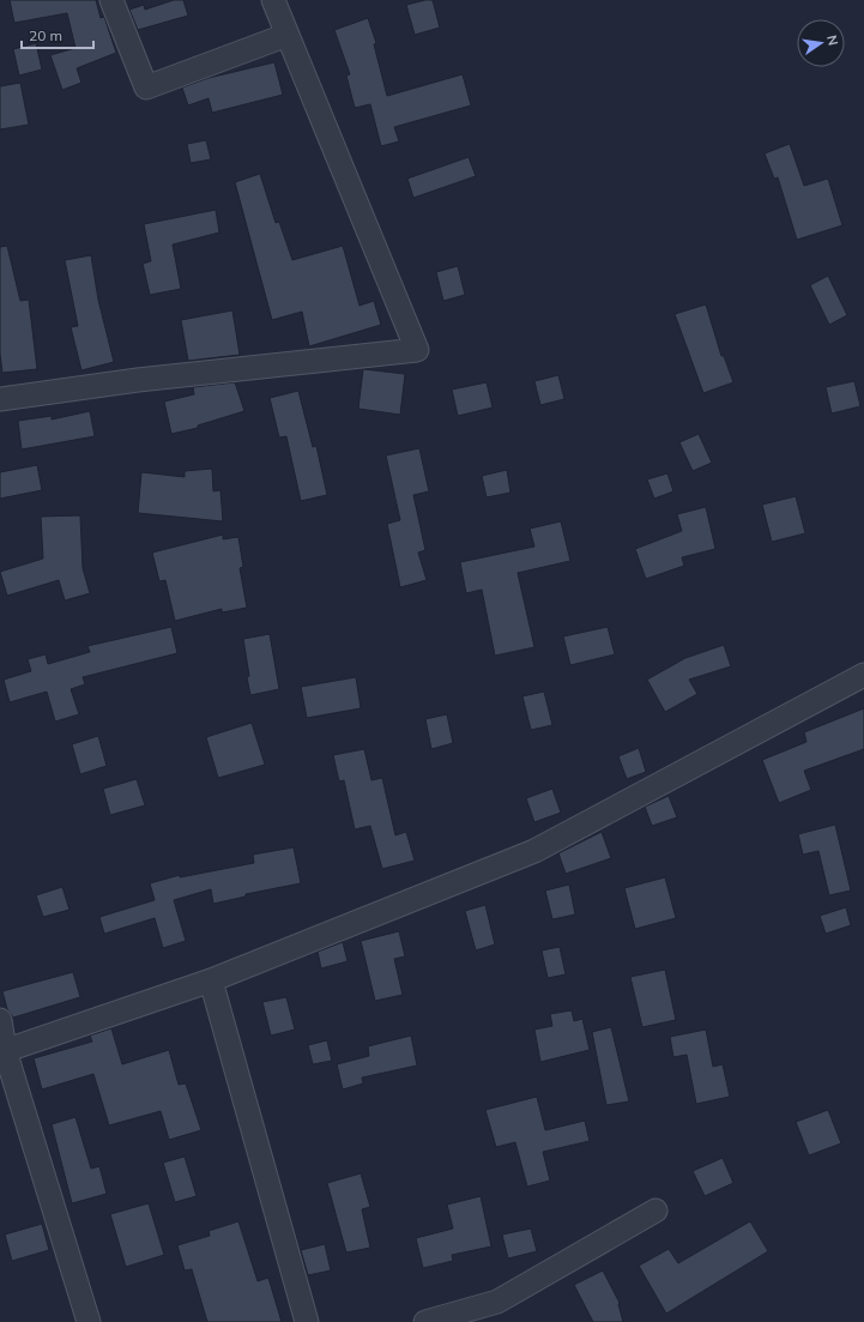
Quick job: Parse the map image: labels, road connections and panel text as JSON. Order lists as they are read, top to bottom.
{
  "scale_bar": "20 m",
  "north": "right"
}
